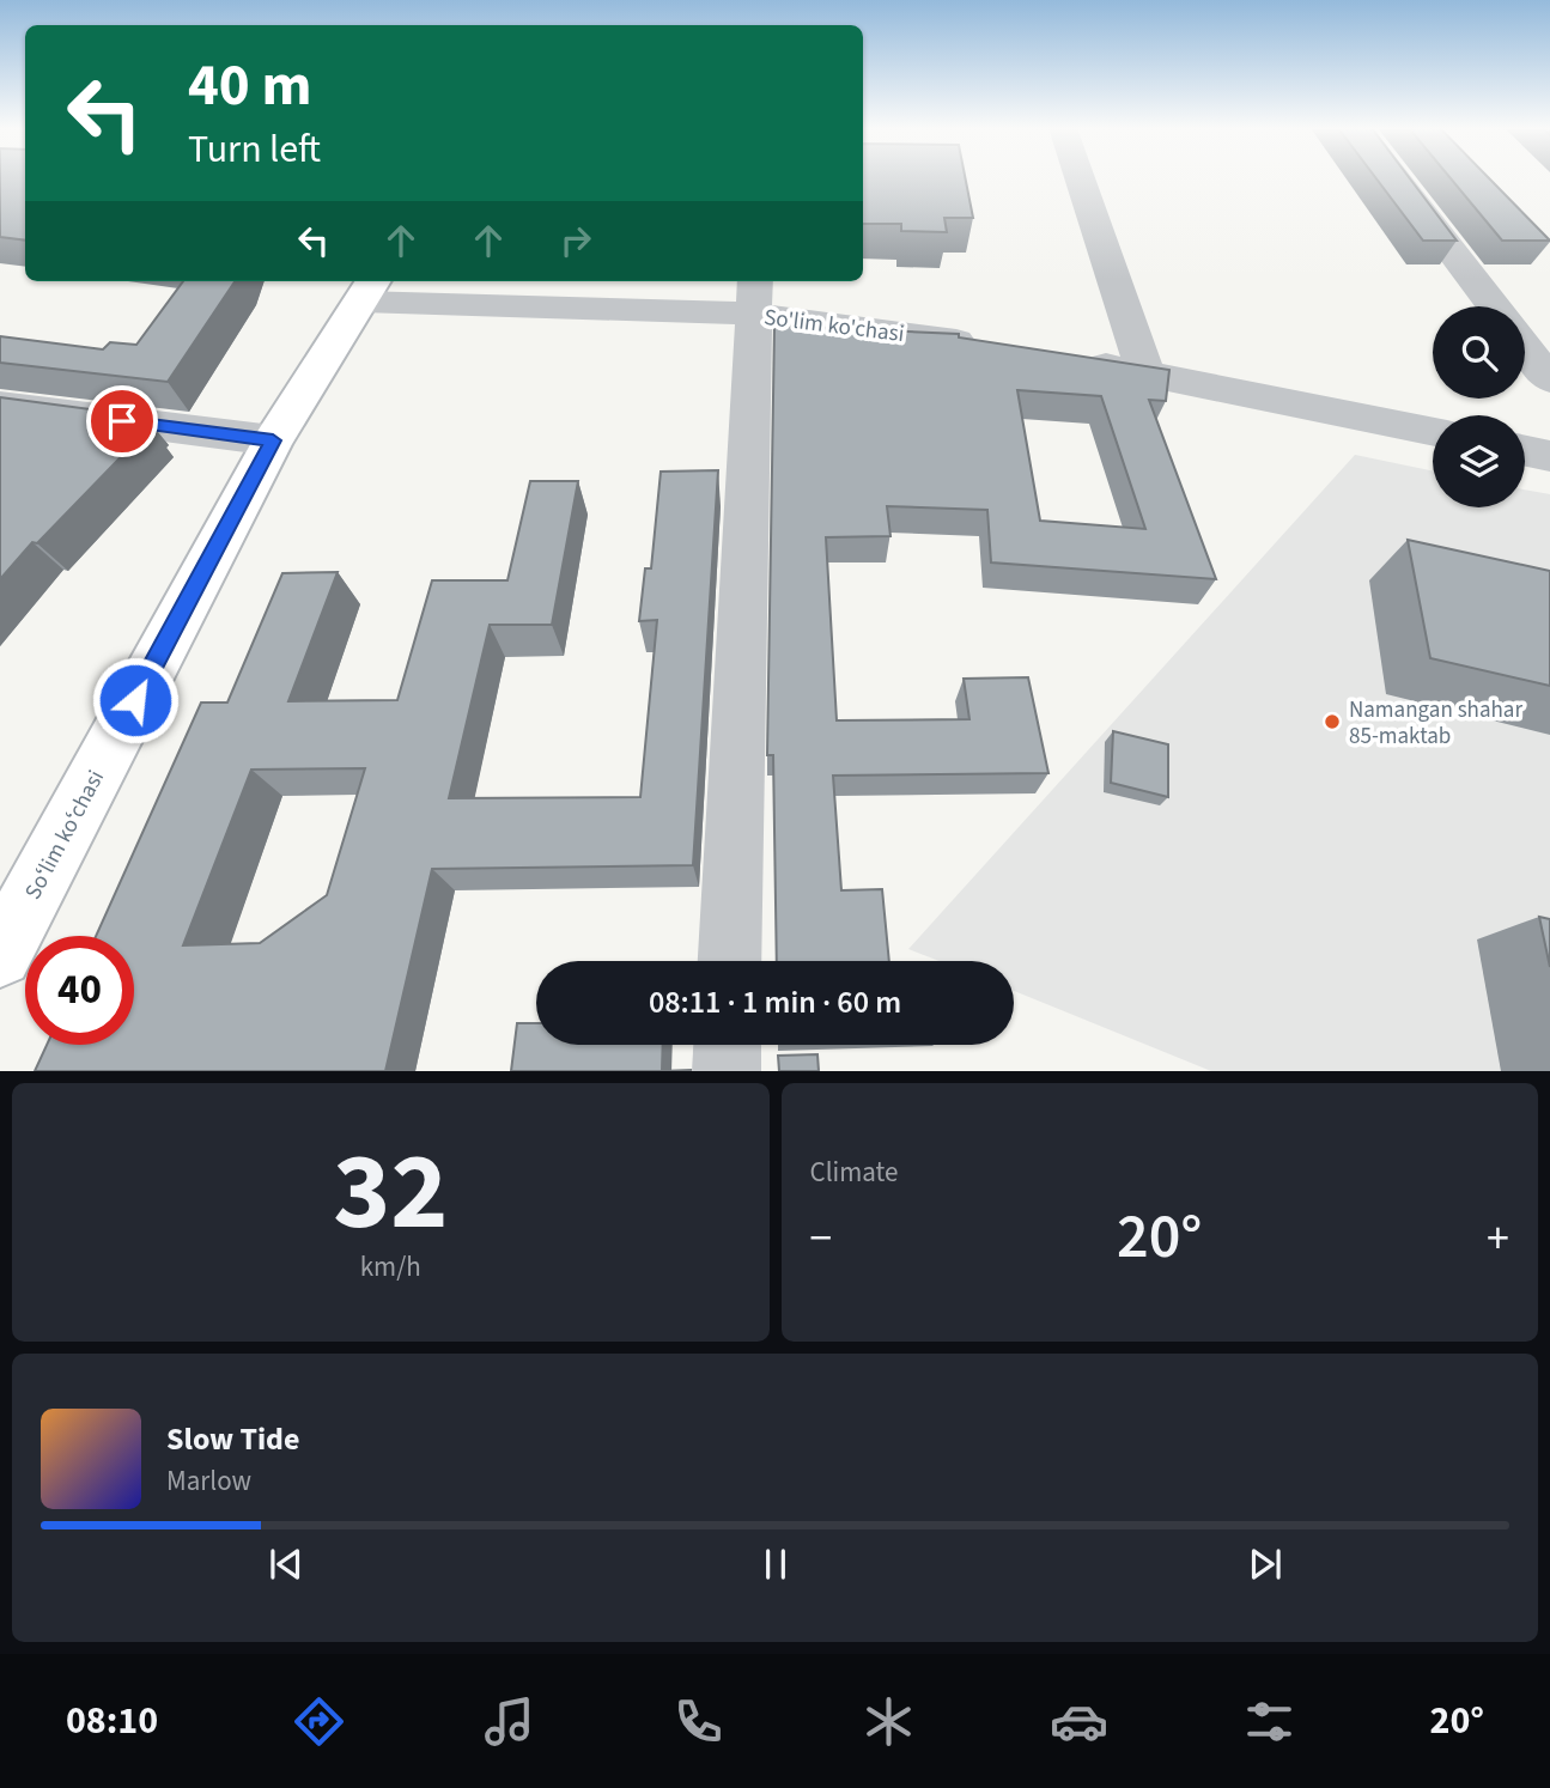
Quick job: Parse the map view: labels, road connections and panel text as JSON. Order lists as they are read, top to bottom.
{
  "streets": {
    "street": ["So'lim ko'chasi", "Soʻlim koʻchasi"]
  },
  "crossings": [
    ["So'lim ko'chasi", "Soʻlim koʻchasi"]
  ],
  "places": ["Namangan shahar 85-maktab"],
  "page": {
    "turn": ["40 m", "Turn left"],
    "limit": "40",
    "trip": "08:11 · 1 min · 60 m",
    "tile": [
      ["32", "km/h"],
      "Climate"
    ],
    "heat": ["−", "20°", "+"],
    "song": ["Slow Tide", "Marlow"],
    "tabs": ["08:10", "20°"]
  }
}
